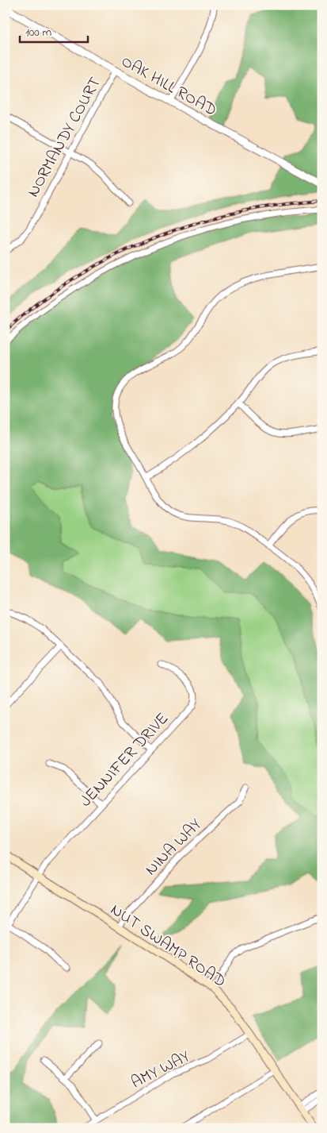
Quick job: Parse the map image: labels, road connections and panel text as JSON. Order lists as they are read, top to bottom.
{
  "streets": {
    "main road": ["NUT SWAMP ROAD"],
    "street": [
      "OAK HILL ROAD",
      "NORMANDY COURT",
      "JENNIFER DRIVE",
      "NINA WAY",
      "AMY WAY"
    ]
  },
  "crossings": [
    ["OAK HILL ROAD", "NORMANDY COURT"],
    ["JENNIFER DRIVE", "NUT SWAMP ROAD"],
    ["NINA WAY", "NUT SWAMP ROAD"],
    ["NUT SWAMP ROAD", "AMY WAY"]
  ],
  "scale_bar": "100 m"
}
